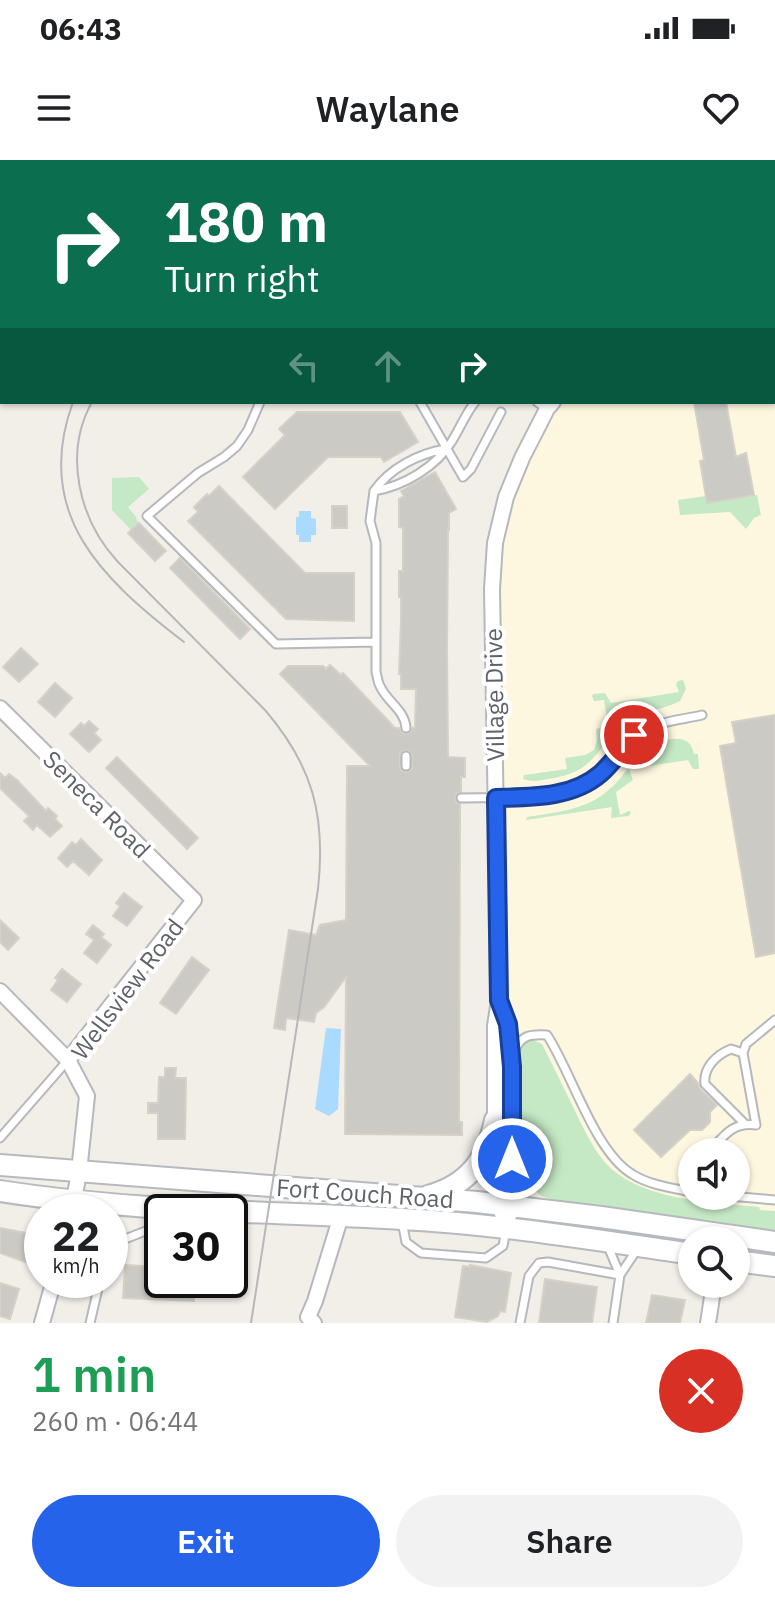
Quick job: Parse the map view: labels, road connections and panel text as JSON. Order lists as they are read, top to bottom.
{
  "streets": {
    "street": [
      "Village Drive",
      "Seneca Road",
      "Wellsview Road",
      "Fort Couch Road"
    ]
  },
  "crossings": [
    ["Village Drive", "Fort Couch Road"],
    ["Seneca Road", "Wellsview Road"],
    ["Wellsview Road", "Fort Couch Road"]
  ],
  "page": {
    "status": "06:43",
    "header": "Waylane",
    "turn": ["180 m", "Turn right"],
    "speed": "22 km/h",
    "limit": "30",
    "heading": ["1 min", "260 m · 06:44"],
    "buttons": ["Exit", "Share"]
  }
}
